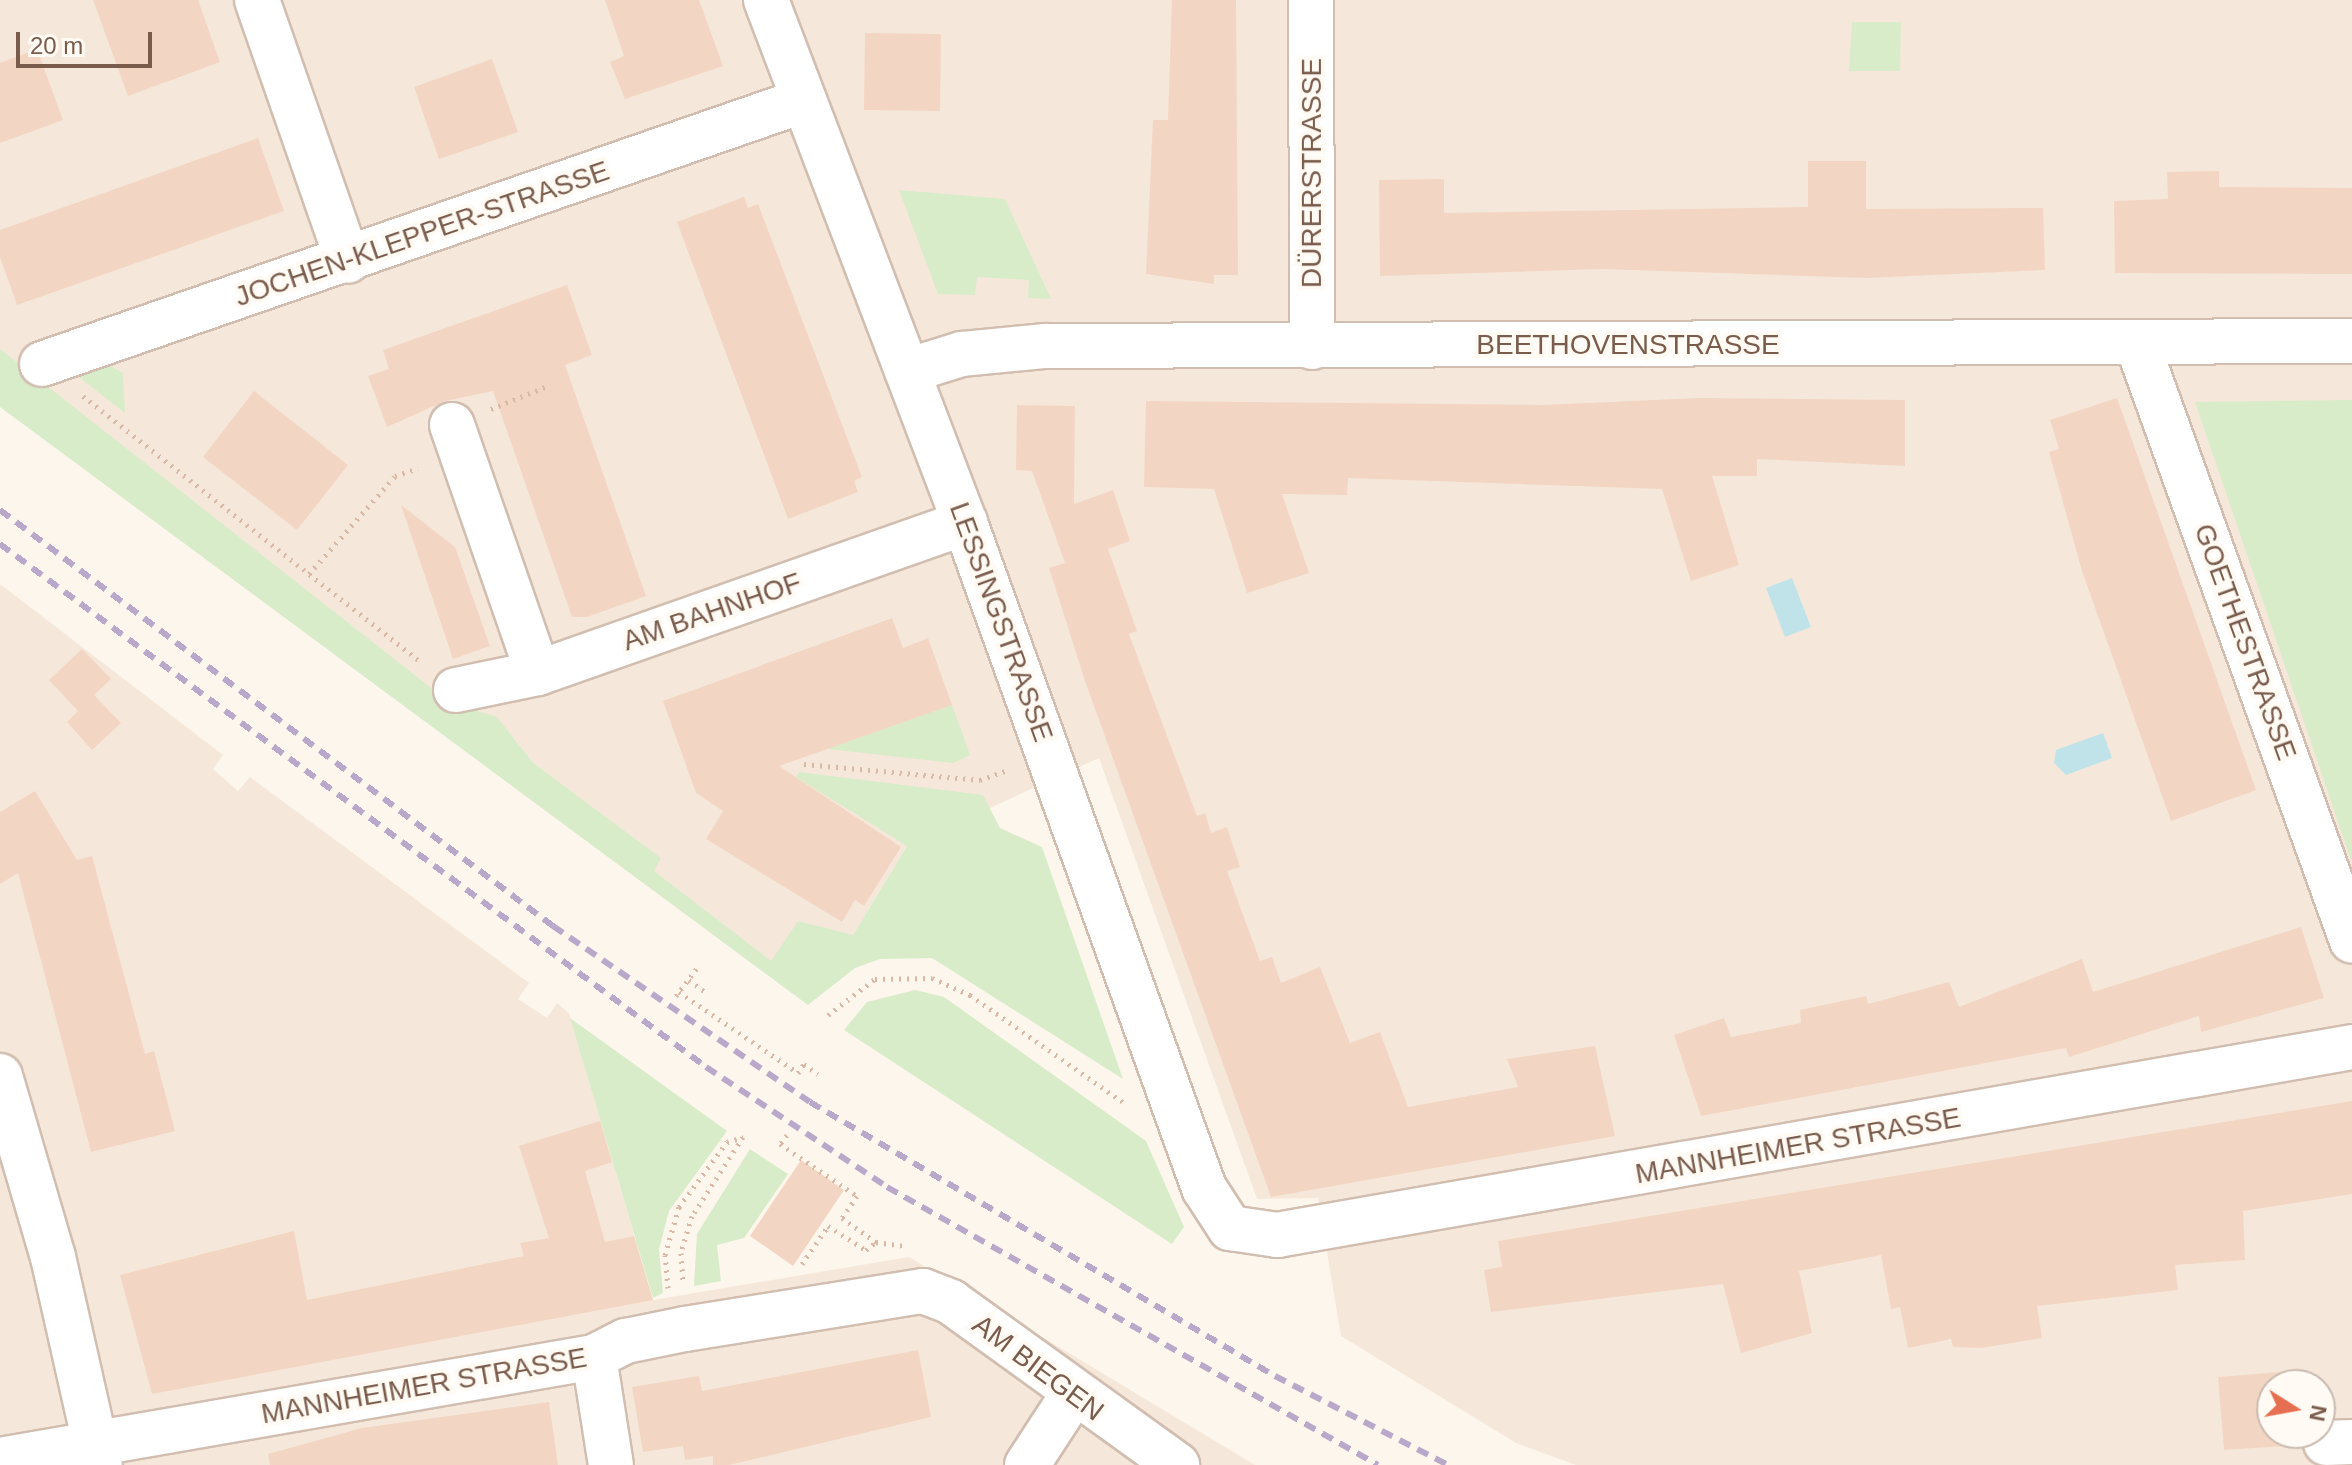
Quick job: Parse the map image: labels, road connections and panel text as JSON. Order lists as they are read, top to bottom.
{
  "streets": {
    "street": [
      "DÜRERSTRASSE",
      "JOCHEN-KLEPPER-STRASSE",
      "BEETHOVENSTRASSE",
      "AM BAHNHOF",
      "LESSINGSTRASSE",
      "GOETHESTRASSE",
      "MANNHEIMER STRASSE",
      "AM BIEGEN"
    ]
  },
  "crossings": [
    ["DÜRERSTRASSE", "BEETHOVENSTRASSE"],
    ["JOCHEN-KLEPPER-STRASSE", "LESSINGSTRASSE"],
    ["BEETHOVENSTRASSE", "LESSINGSTRASSE"],
    ["BEETHOVENSTRASSE", "GOETHESTRASSE"],
    ["AM BAHNHOF", "LESSINGSTRASSE"],
    ["LESSINGSTRASSE", "MANNHEIMER STRASSE"],
    ["MANNHEIMER STRASSE", "AM BIEGEN"]
  ],
  "scale_bar": "20 m",
  "north": "right"
}
